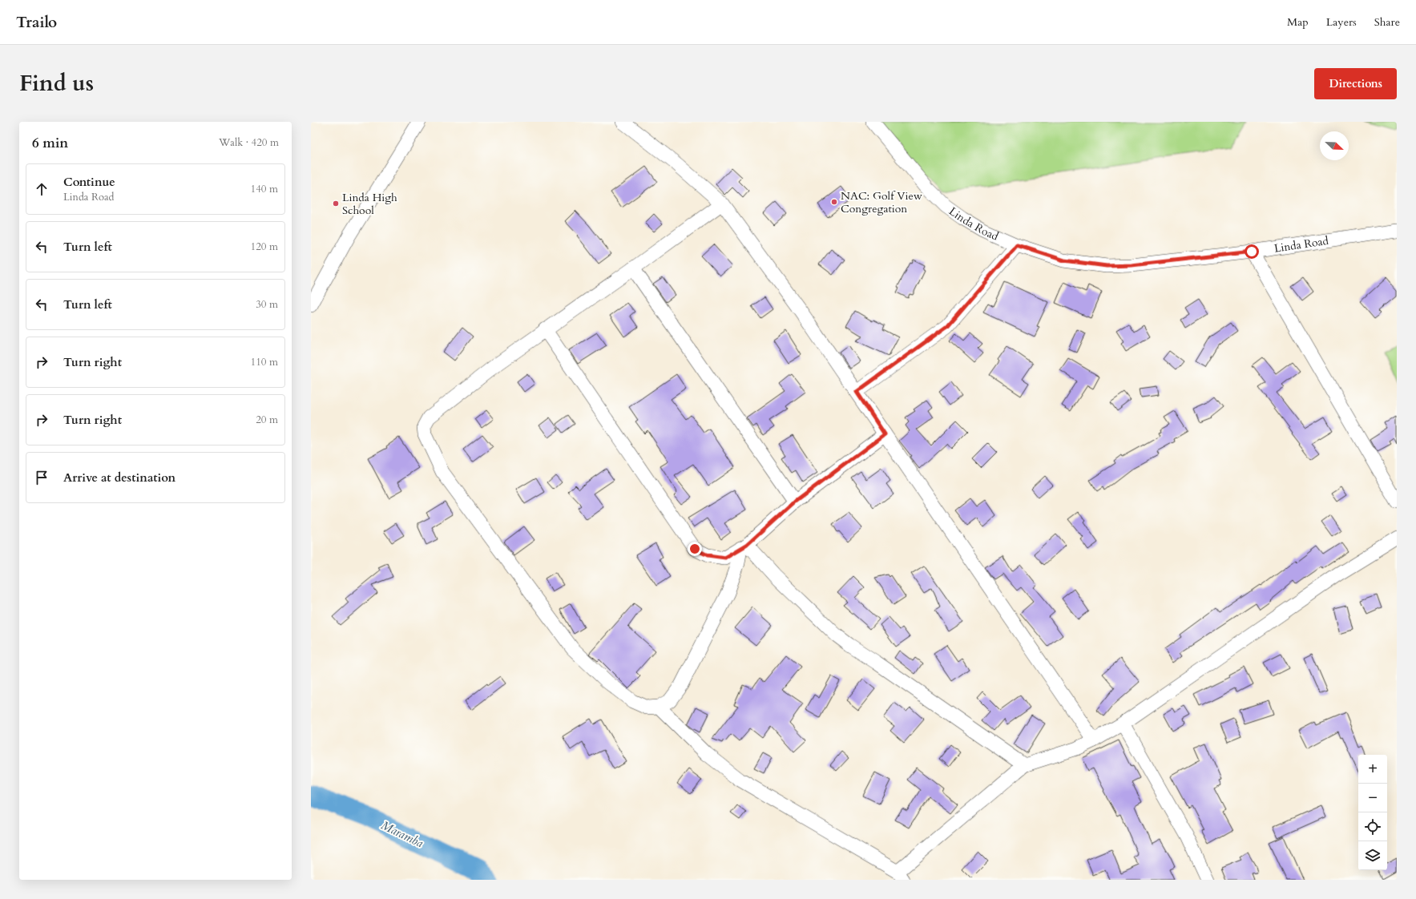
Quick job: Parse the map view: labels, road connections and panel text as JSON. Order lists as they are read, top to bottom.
{
  "streets": {
    "street": ["Linda Road"]
  },
  "water": ["Maramba"],
  "places": ["NAC: Golf View Congregation", "Linda High School"],
  "north": "bottom right",
  "page": {
    "header": "Trailo",
    "nav": ["Map", "Layers", "Share"],
    "title": "Find us",
    "buttons": "Directions",
    "heading": ["6 min", "Walk · 420 m"],
    "list": [
      ["Continue", "Linda Road", "140 m"],
      ["Turn left", "120 m"],
      ["Turn left", "30 m"],
      ["Turn right", "110 m"],
      ["Turn right", "20 m"],
      "Arrive at destination"
    ],
    "map_buttons": ["+", "−"]
  }
}
